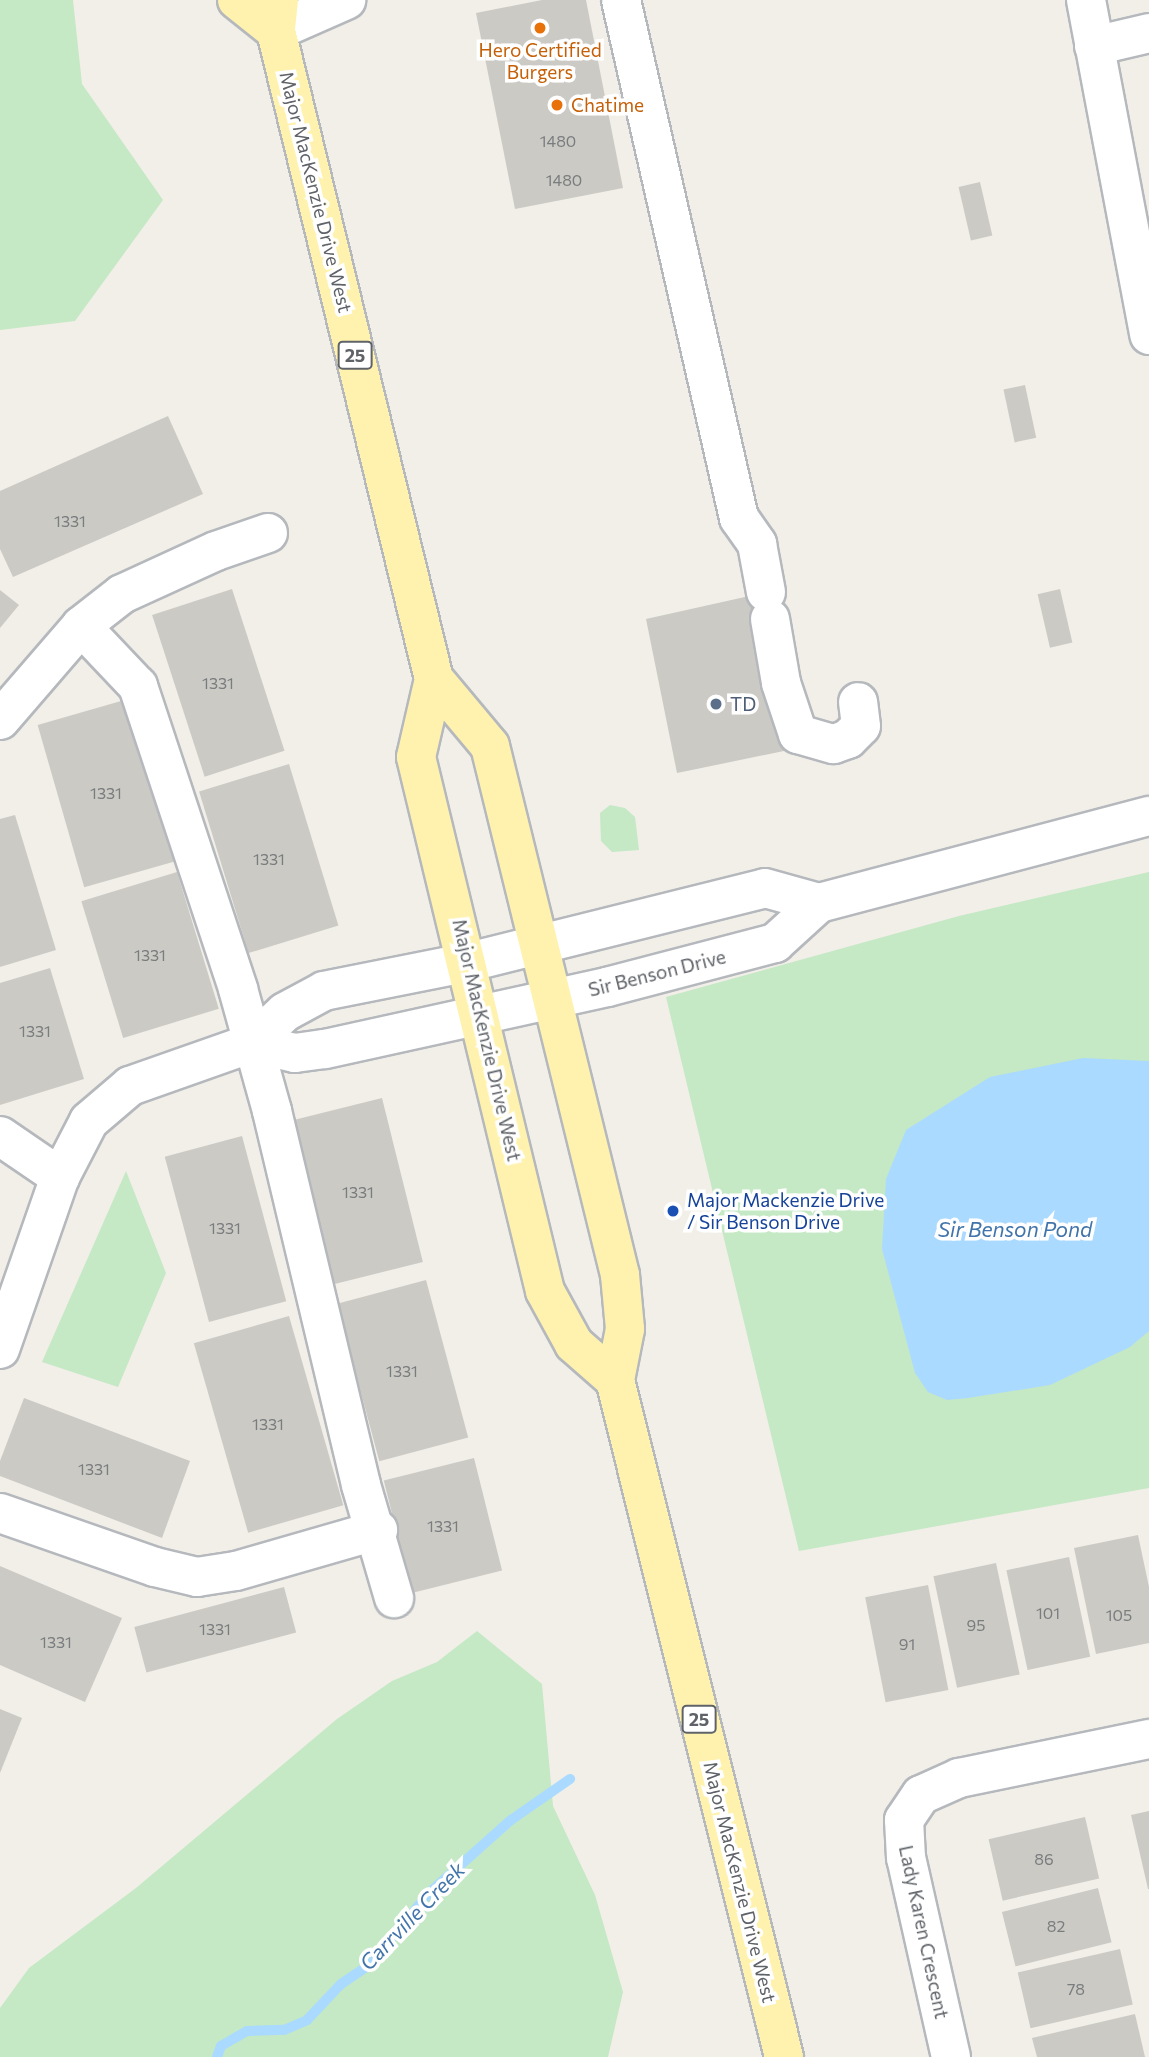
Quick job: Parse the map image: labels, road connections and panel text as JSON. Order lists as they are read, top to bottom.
{
  "streets": {
    "main road": ["Major MacKenzie Drive West", "25"],
    "street": ["Sir Benson Drive", "Lady Karen Crescent"]
  },
  "crossings": [
    ["Major MacKenzie Drive West", "Sir Benson Drive"]
  ],
  "water": ["Sir Benson Pond", "Carrville Creek"],
  "places": [
    "Hero Certified Burgers",
    "Chatime",
    "TD",
    "Major Mackenzie Drive / Sir Benson Drive"
  ],
  "house_numbers": [
    "1480",
    "1480",
    "1331",
    "1331",
    "1331",
    "1331",
    "1331",
    "1331",
    "1331",
    "1331",
    "1331",
    "1331",
    "1331",
    "1331",
    "101",
    "105",
    "95",
    "1331",
    "1331",
    "91",
    "86",
    "82",
    "78"
  ]
}
